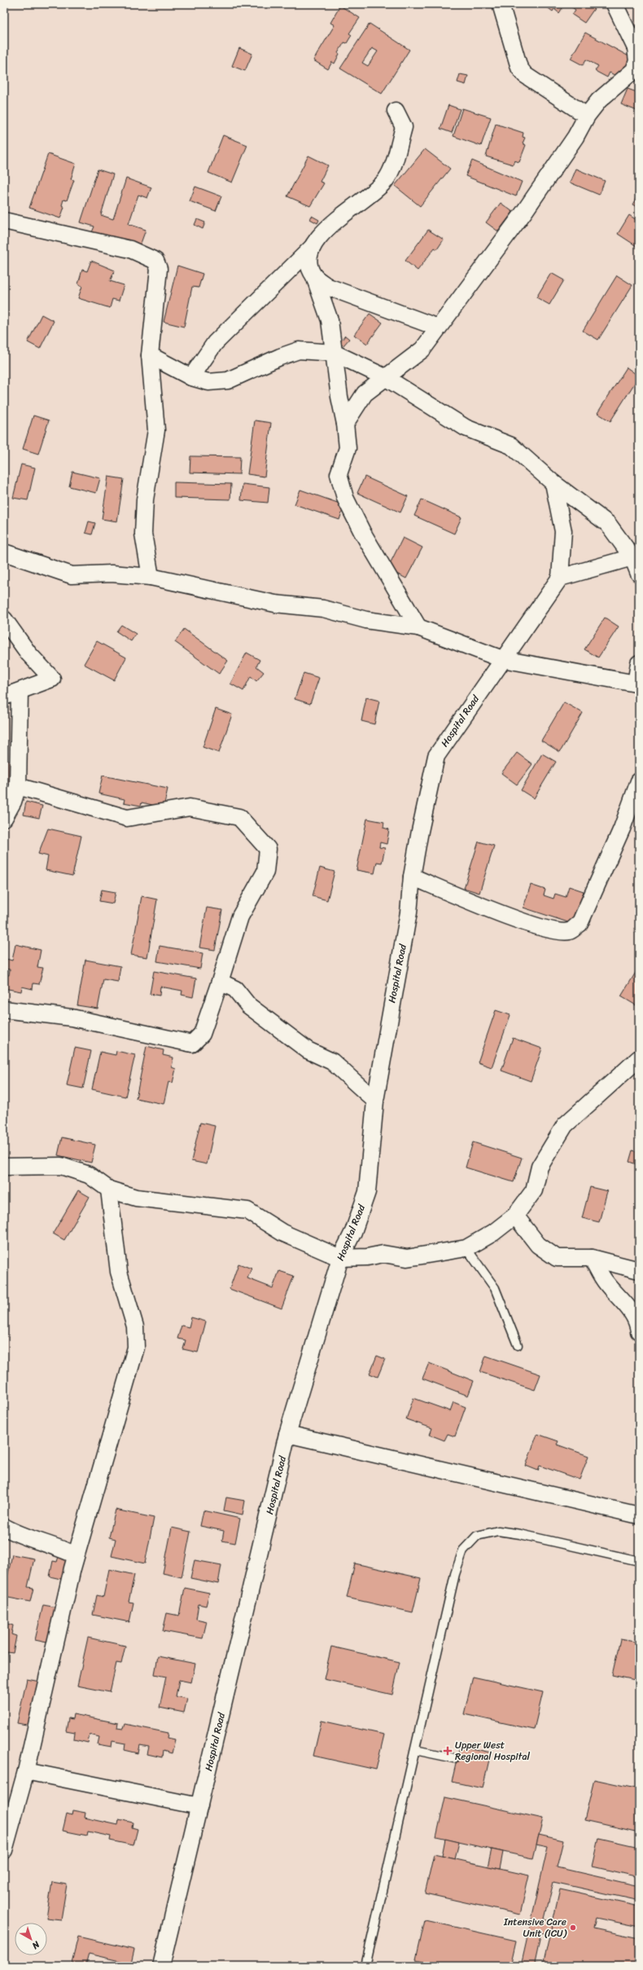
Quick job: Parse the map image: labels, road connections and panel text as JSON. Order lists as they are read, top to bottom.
{
  "streets": {
    "street": ["Hospital Road"]
  },
  "places": {
    "health": ["Upper West Regional Hospital"],
    "other": ["Intensive Care Unit (ICU)"]
  },
  "north": "bottom right"
}
